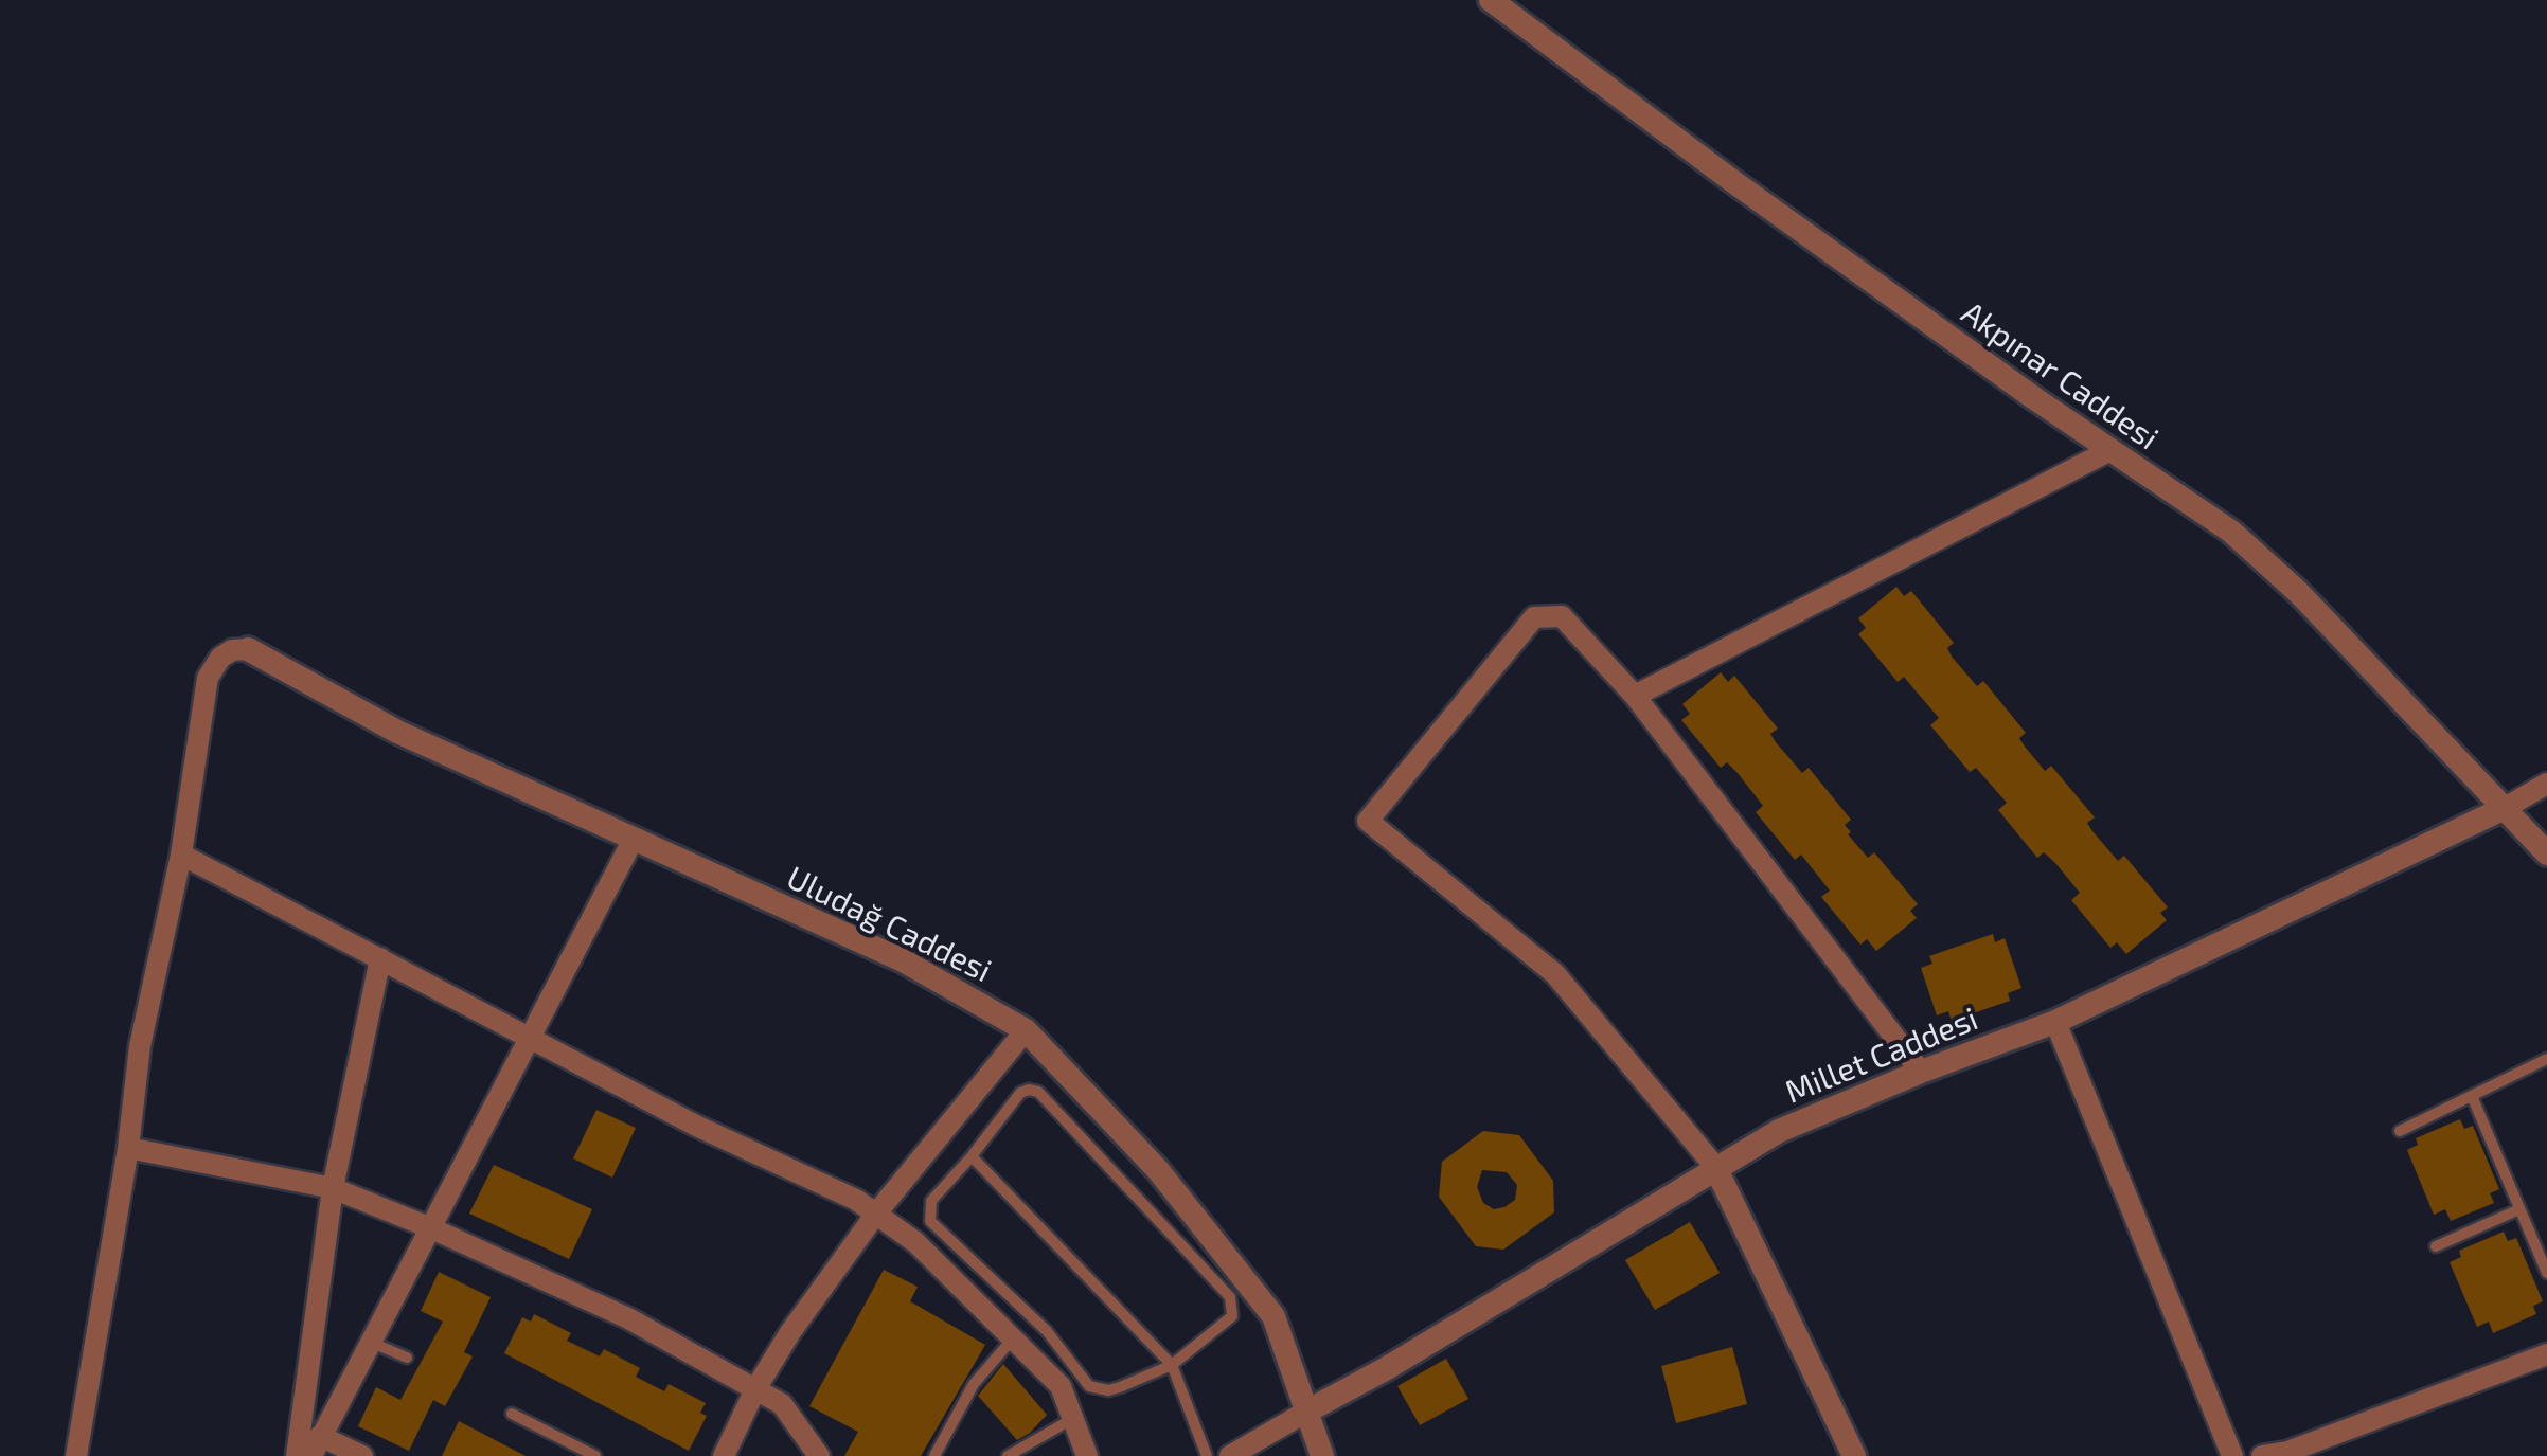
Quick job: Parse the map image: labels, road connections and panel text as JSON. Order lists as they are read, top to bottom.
{
  "streets": {
    "street": ["Akpınar Caddesi", "Uludağ Caddesi", "Millet Caddesi"]
  },
  "crossings": [
    ["Akpınar Caddesi", "Millet Caddesi"],
    ["Uludağ Caddesi", "Millet Caddesi"]
  ]
}
